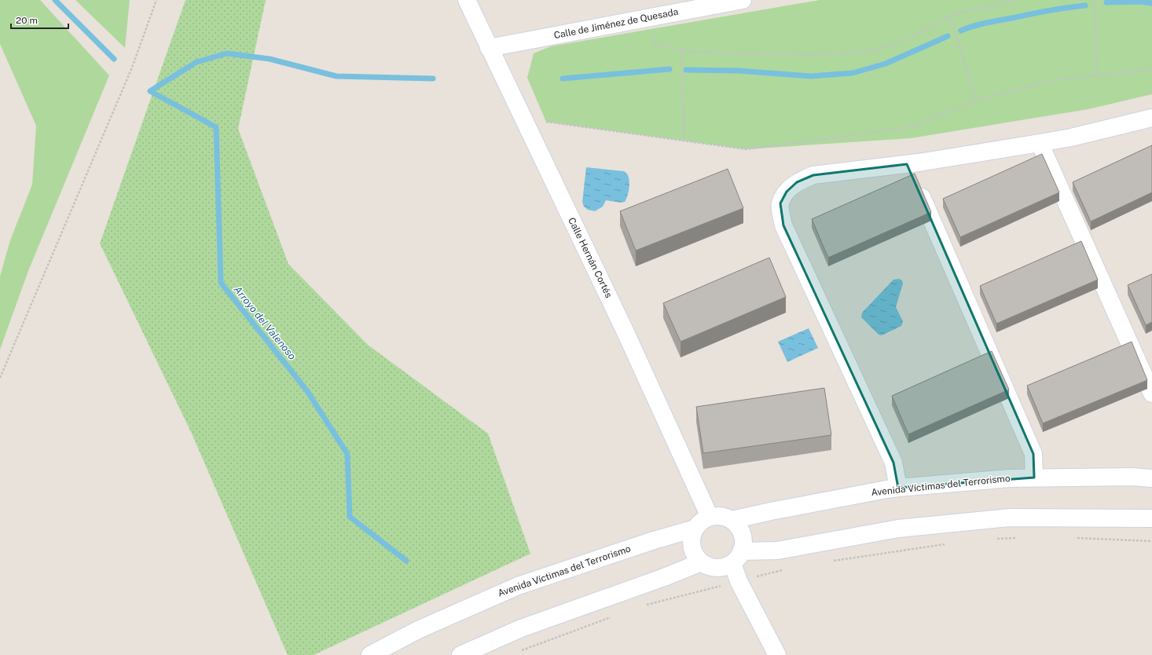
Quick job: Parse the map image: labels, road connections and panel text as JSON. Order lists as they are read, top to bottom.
{
  "streets": {
    "street": ["Calle de Jiménez de Quesada", "Calle Hernán Cortés", "Avenida Víctimas del Terrorismo"]
  },
  "crossings": [
    ["Calle de Jiménez de Quesada", "Calle Hernán Cortés"],
    ["Calle Hernán Cortés", "Avenida Víctimas del Terrorismo"]
  ],
  "water": ["Arroyo del Valenoso"],
  "scale_bar": "20 m"
}
